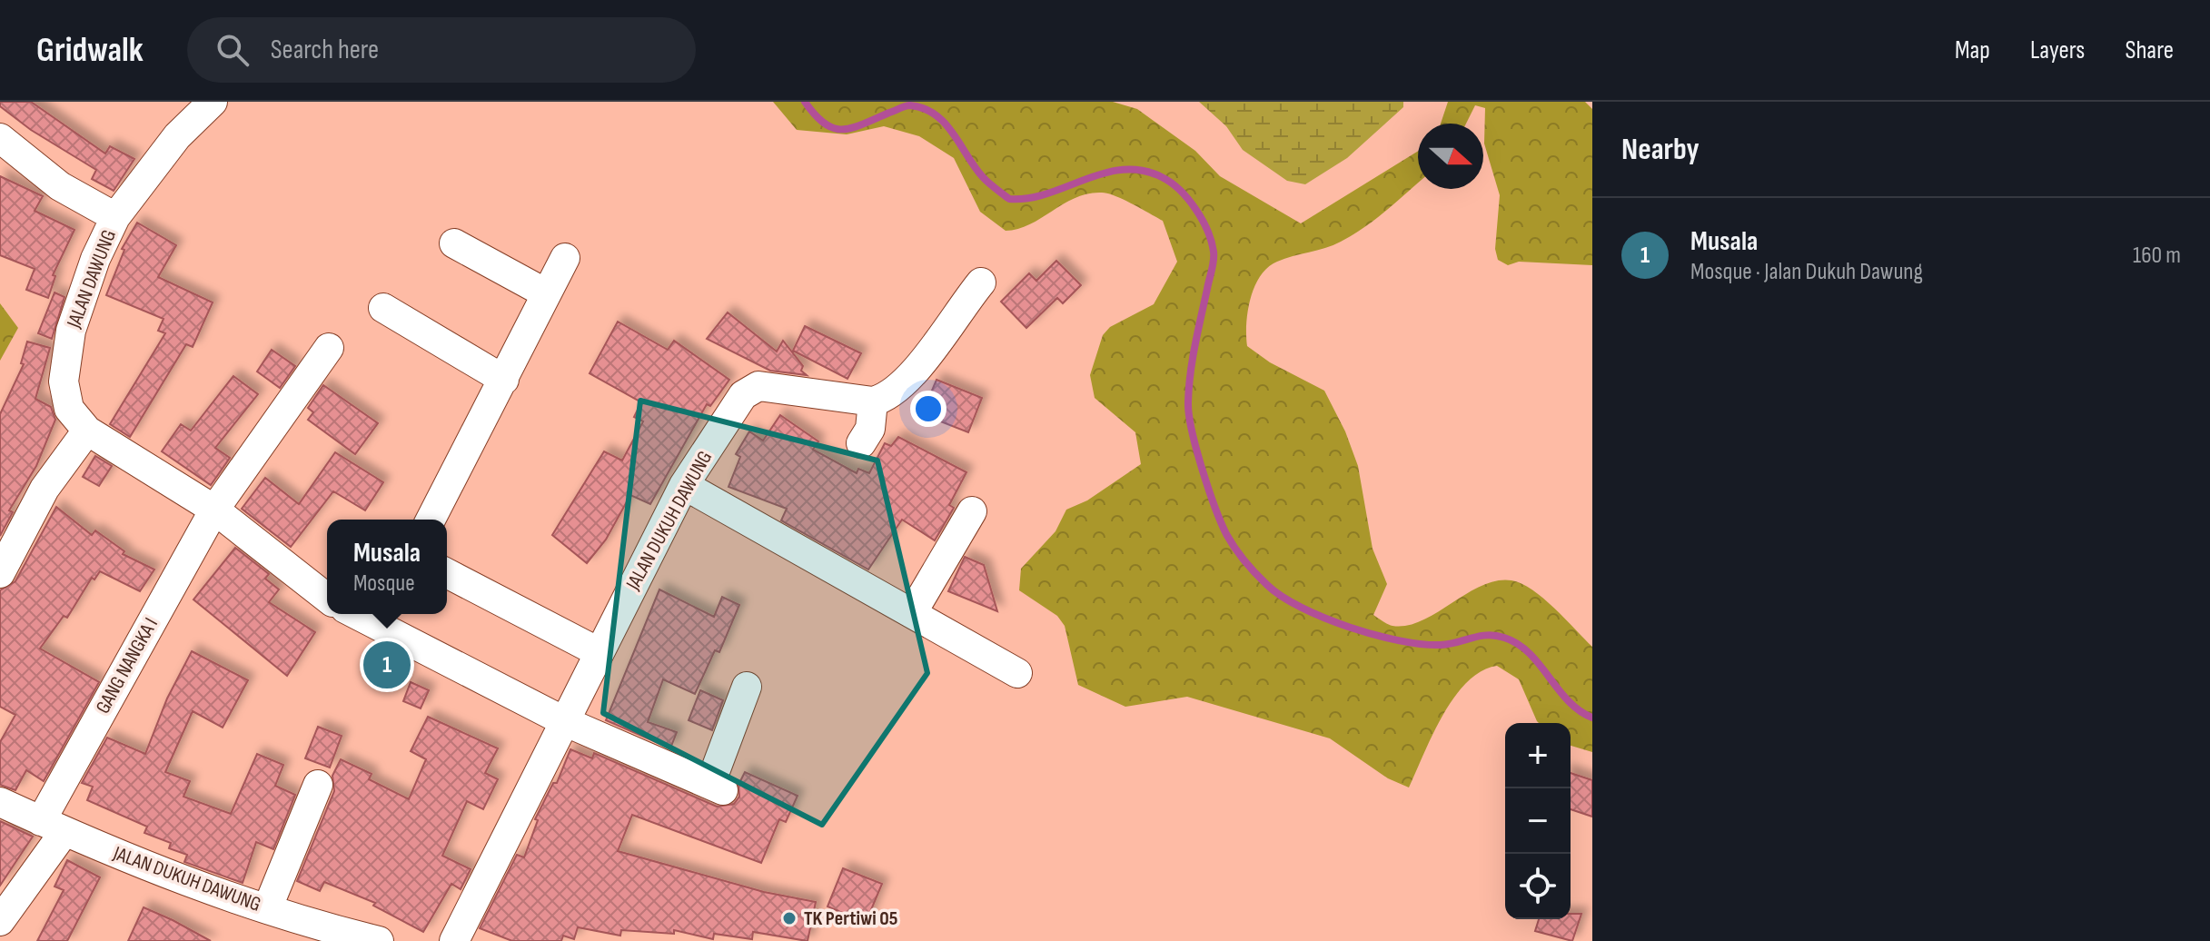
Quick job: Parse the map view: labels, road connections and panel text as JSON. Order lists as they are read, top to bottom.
{
  "streets": {
    "street": ["JALAN DAWUNG", "JALAN DUKUH DAWUNG", "GANG NANGKA I"]
  },
  "crossings": [
    ["JALAN DUKUH DAWUNG", "GANG NANGKA I"]
  ],
  "places": ["TK Pertiwi 05"],
  "north": "right",
  "page": {
    "header": "Gridwalk",
    "search": "Search here",
    "nav": ["Map", "Layers", "Share"],
    "heading": "Nearby",
    "list": [
      {
        "mark": "1",
        "name": "Musala",
        "note": "Mosque · Jalan Dukuh Dawung",
        "value": "160 m"
      }
    ],
    "popup": ["Musala", "Mosque"],
    "pins": "1",
    "map_buttons": ["+", "−"]
  }
}
